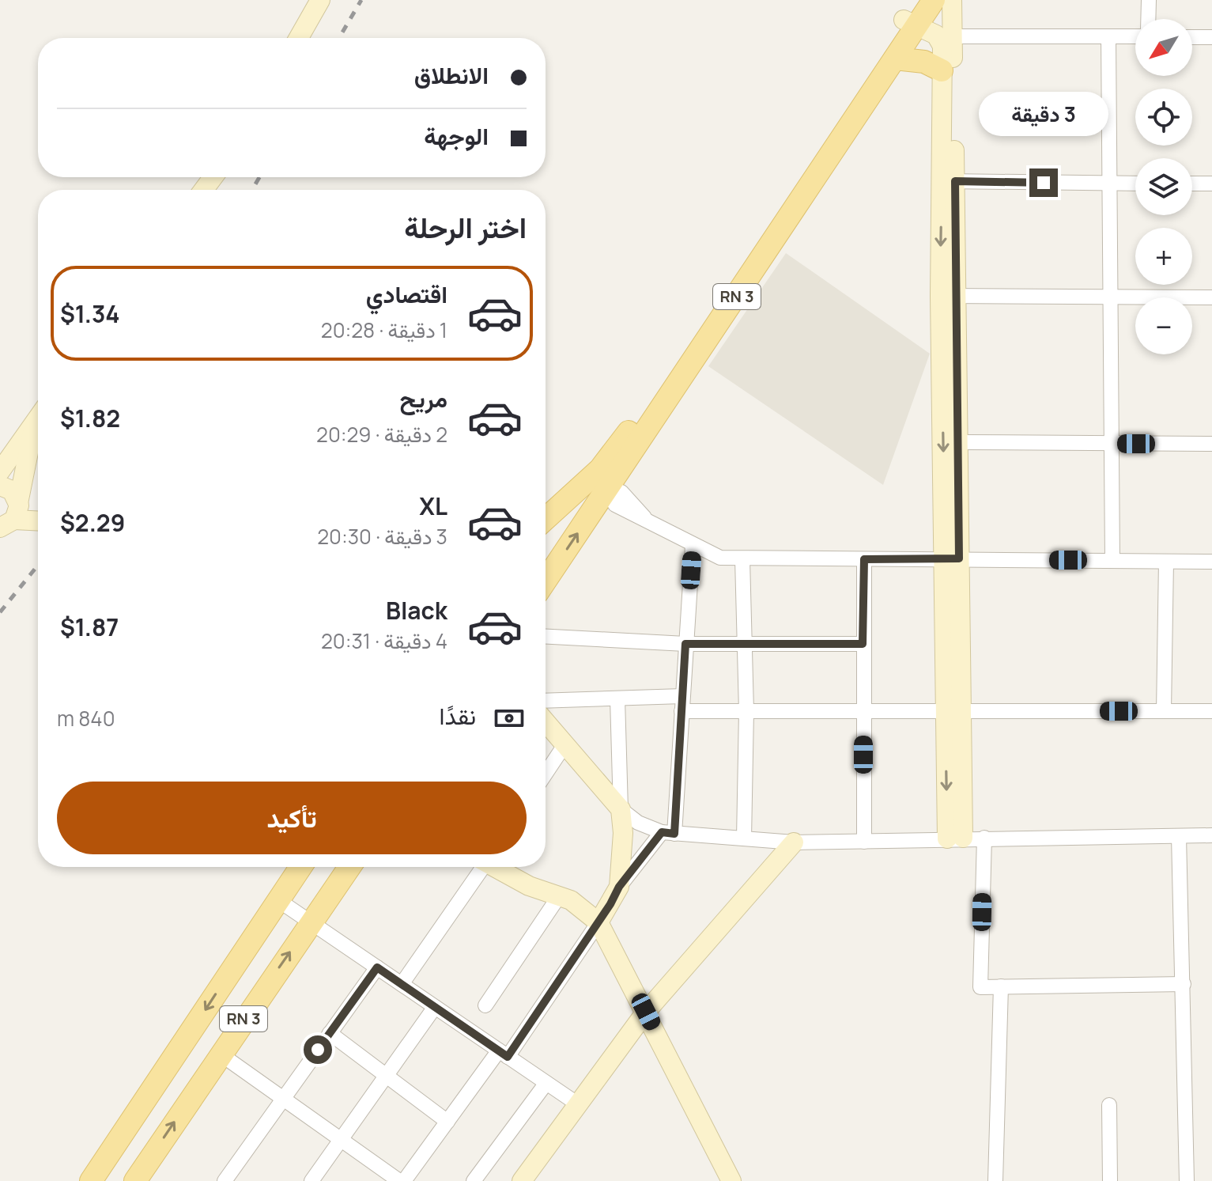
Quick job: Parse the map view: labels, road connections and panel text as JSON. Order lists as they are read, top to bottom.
{
  "streets": {
    "main road": ["RN 3"]
  },
  "north": "bottom left",
  "page": {
    "map_buttons": ["+", "−"],
    "banner": ["الانطلاق", "الوجهة"],
    "bubble": "3 دقيقة",
    "heading": "اختر الرحلة",
    "list": [
      {
        "name": "اقتصادي",
        "note": "1 دقيقة · 20:28",
        "value": "$1.34"
      },
      {
        "name": "مريح",
        "note": "2 دقيقة · 20:29",
        "value": "$1.82"
      },
      {
        "name": "XL",
        "note": "3 دقيقة · 20:30",
        "value": "$2.29"
      },
      {
        "name": "Black",
        "note": "4 دقيقة · 20:31",
        "value": "$1.87"
      }
    ],
    "pay": ["نقدًا", "840 m"],
    "buttons": "تأكيد"
  }
}
